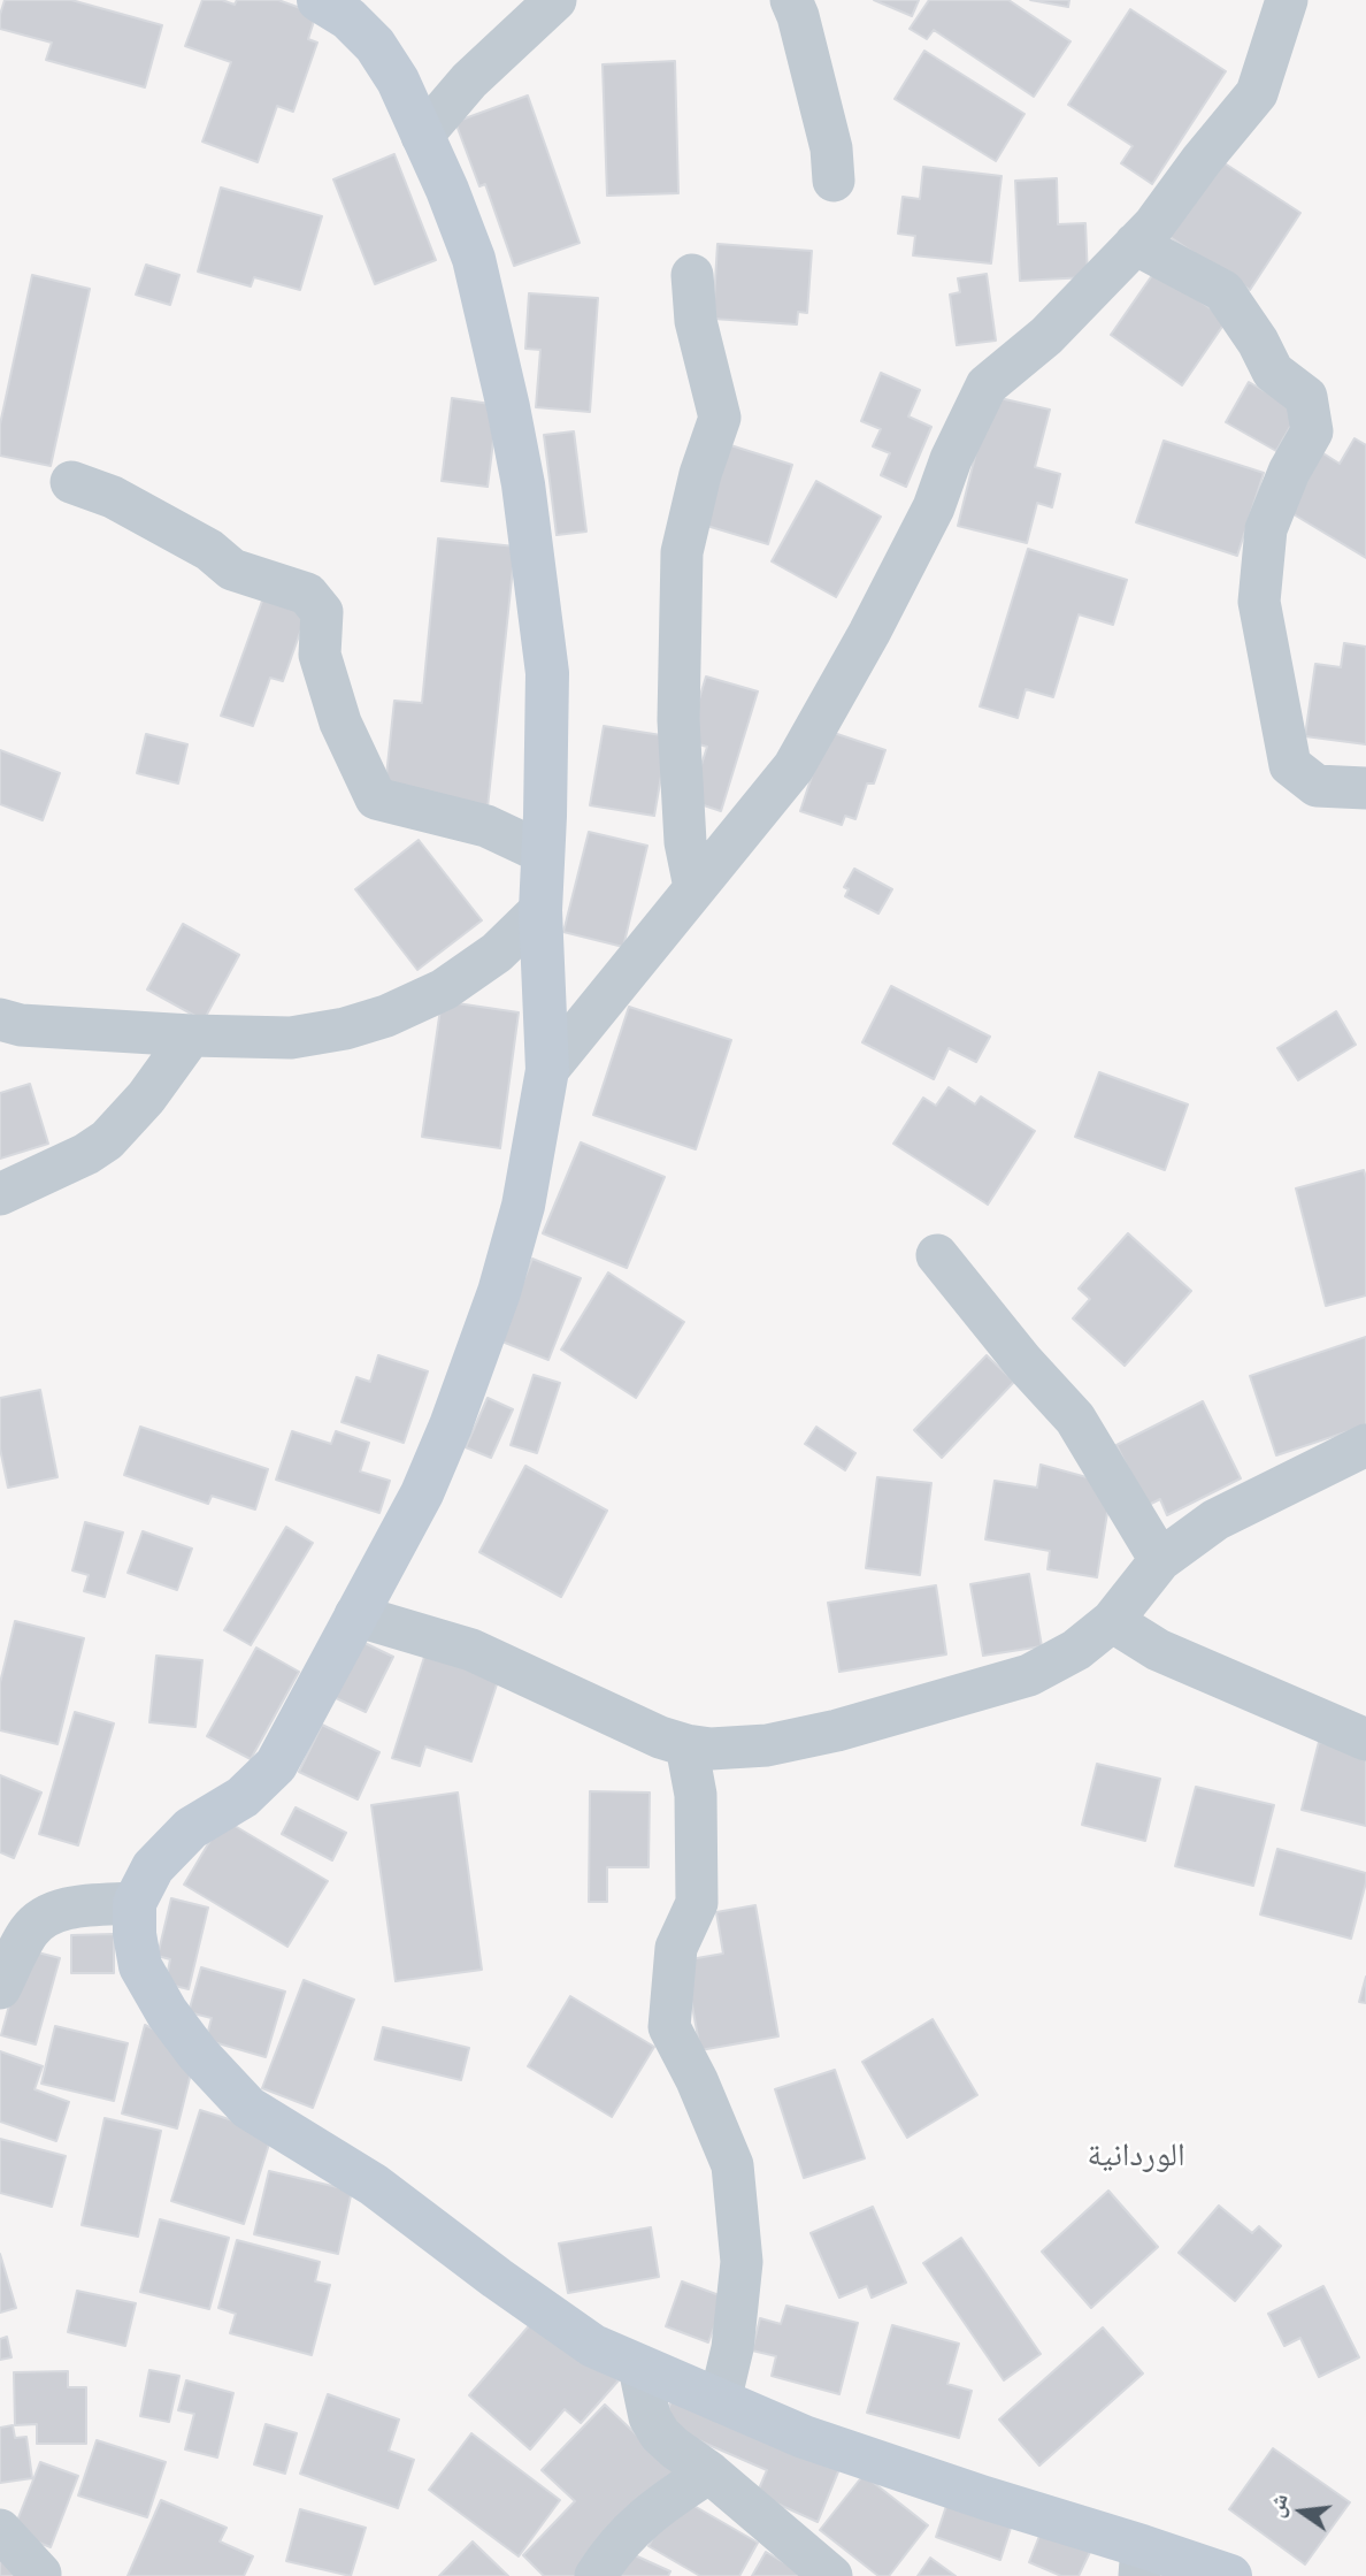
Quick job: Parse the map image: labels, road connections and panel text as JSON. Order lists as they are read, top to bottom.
{
  "districts": ["الوردانية"],
  "north": "left"
}
